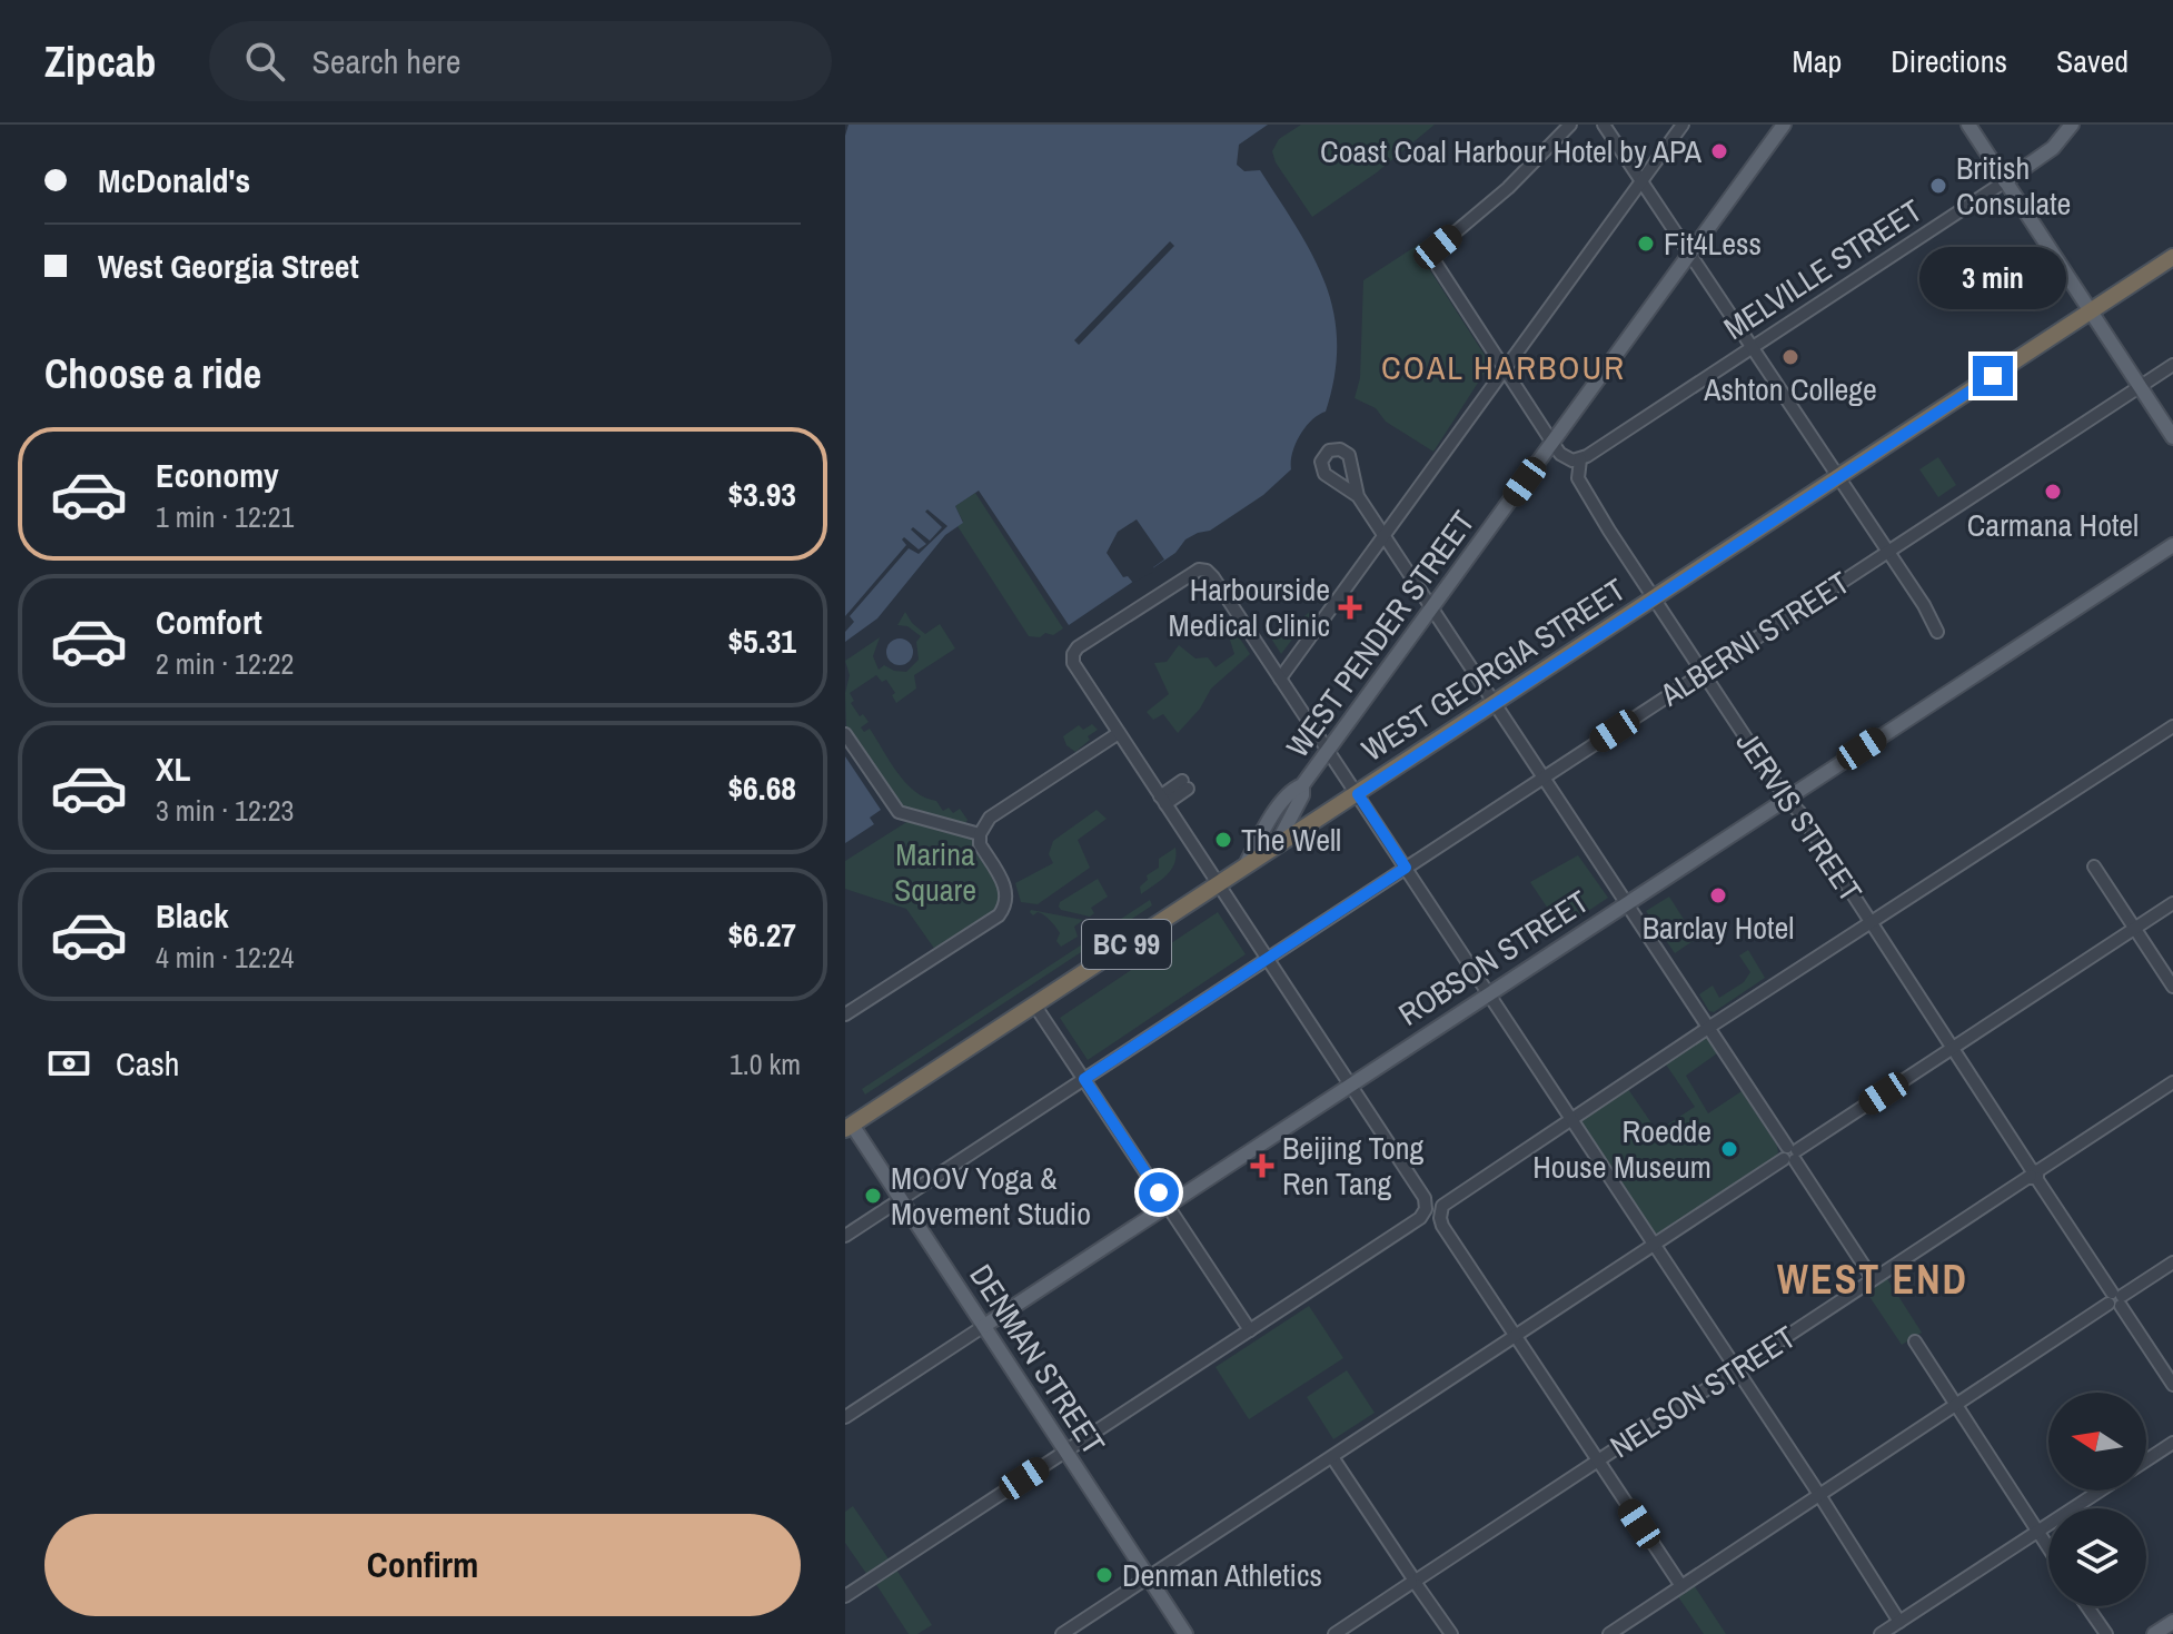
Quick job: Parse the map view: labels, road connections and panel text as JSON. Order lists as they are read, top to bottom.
{
  "streets": {
    "highway": ["WEST GEORGIA STREET", "BC 99"],
    "main road": [
      "MELVILLE STREET",
      "WEST PENDER STREET",
      "ROBSON STREET",
      "DENMAN STREET"
    ],
    "street": ["ALBERNI STREET", "JERVIS STREET", "NELSON STREET"]
  },
  "crossings": [
    ["MELVILLE STREET", "JERVIS STREET"],
    ["WEST PENDER STREET", "WEST GEORGIA STREET"],
    ["ALBERNI STREET", "JERVIS STREET"],
    ["ALBERNI STREET", "DENMAN STREET"],
    ["WEST GEORGIA STREET", "JERVIS STREET"],
    ["WEST GEORGIA STREET", "DENMAN STREET"],
    ["JERVIS STREET", "ROBSON STREET"],
    ["JERVIS STREET", "NELSON STREET"],
    ["ROBSON STREET", "DENMAN STREET"]
  ],
  "districts": ["COAL HARBOUR", "WEST END"],
  "parks": ["Marina Square"],
  "places": {
    "other": [
      "Coast Coal Harbour Hotel by APA",
      "British Consulate",
      "Fit4Less",
      "Ashton College",
      "Carmana Hotel",
      "The Well",
      "Barclay Hotel",
      "Roedde House Museum",
      "MOOV Yoga & Movement Studio",
      "Denman Athletics"
    ],
    "health": ["Harbourside Medical Clinic", "Beijing Tong Ren Tang"]
  },
  "north": "left",
  "page": {
    "header": "Zipcab",
    "search": "Search here",
    "nav": ["Map", "Directions", "Saved"],
    "banner": ["McDonald's", "West Georgia Street"],
    "bubble": "3 min",
    "heading": "Choose a ride",
    "list": [
      {
        "name": "Economy",
        "note": "1 min · 12:21",
        "value": "$3.93"
      },
      {
        "name": "Comfort",
        "note": "2 min · 12:22",
        "value": "$5.31"
      },
      {
        "name": "XL",
        "note": "3 min · 12:23",
        "value": "$6.68"
      },
      {
        "name": "Black",
        "note": "4 min · 12:24",
        "value": "$6.27"
      }
    ],
    "pay": ["Cash", "1.0 km"],
    "buttons": "Confirm"
  }
}
